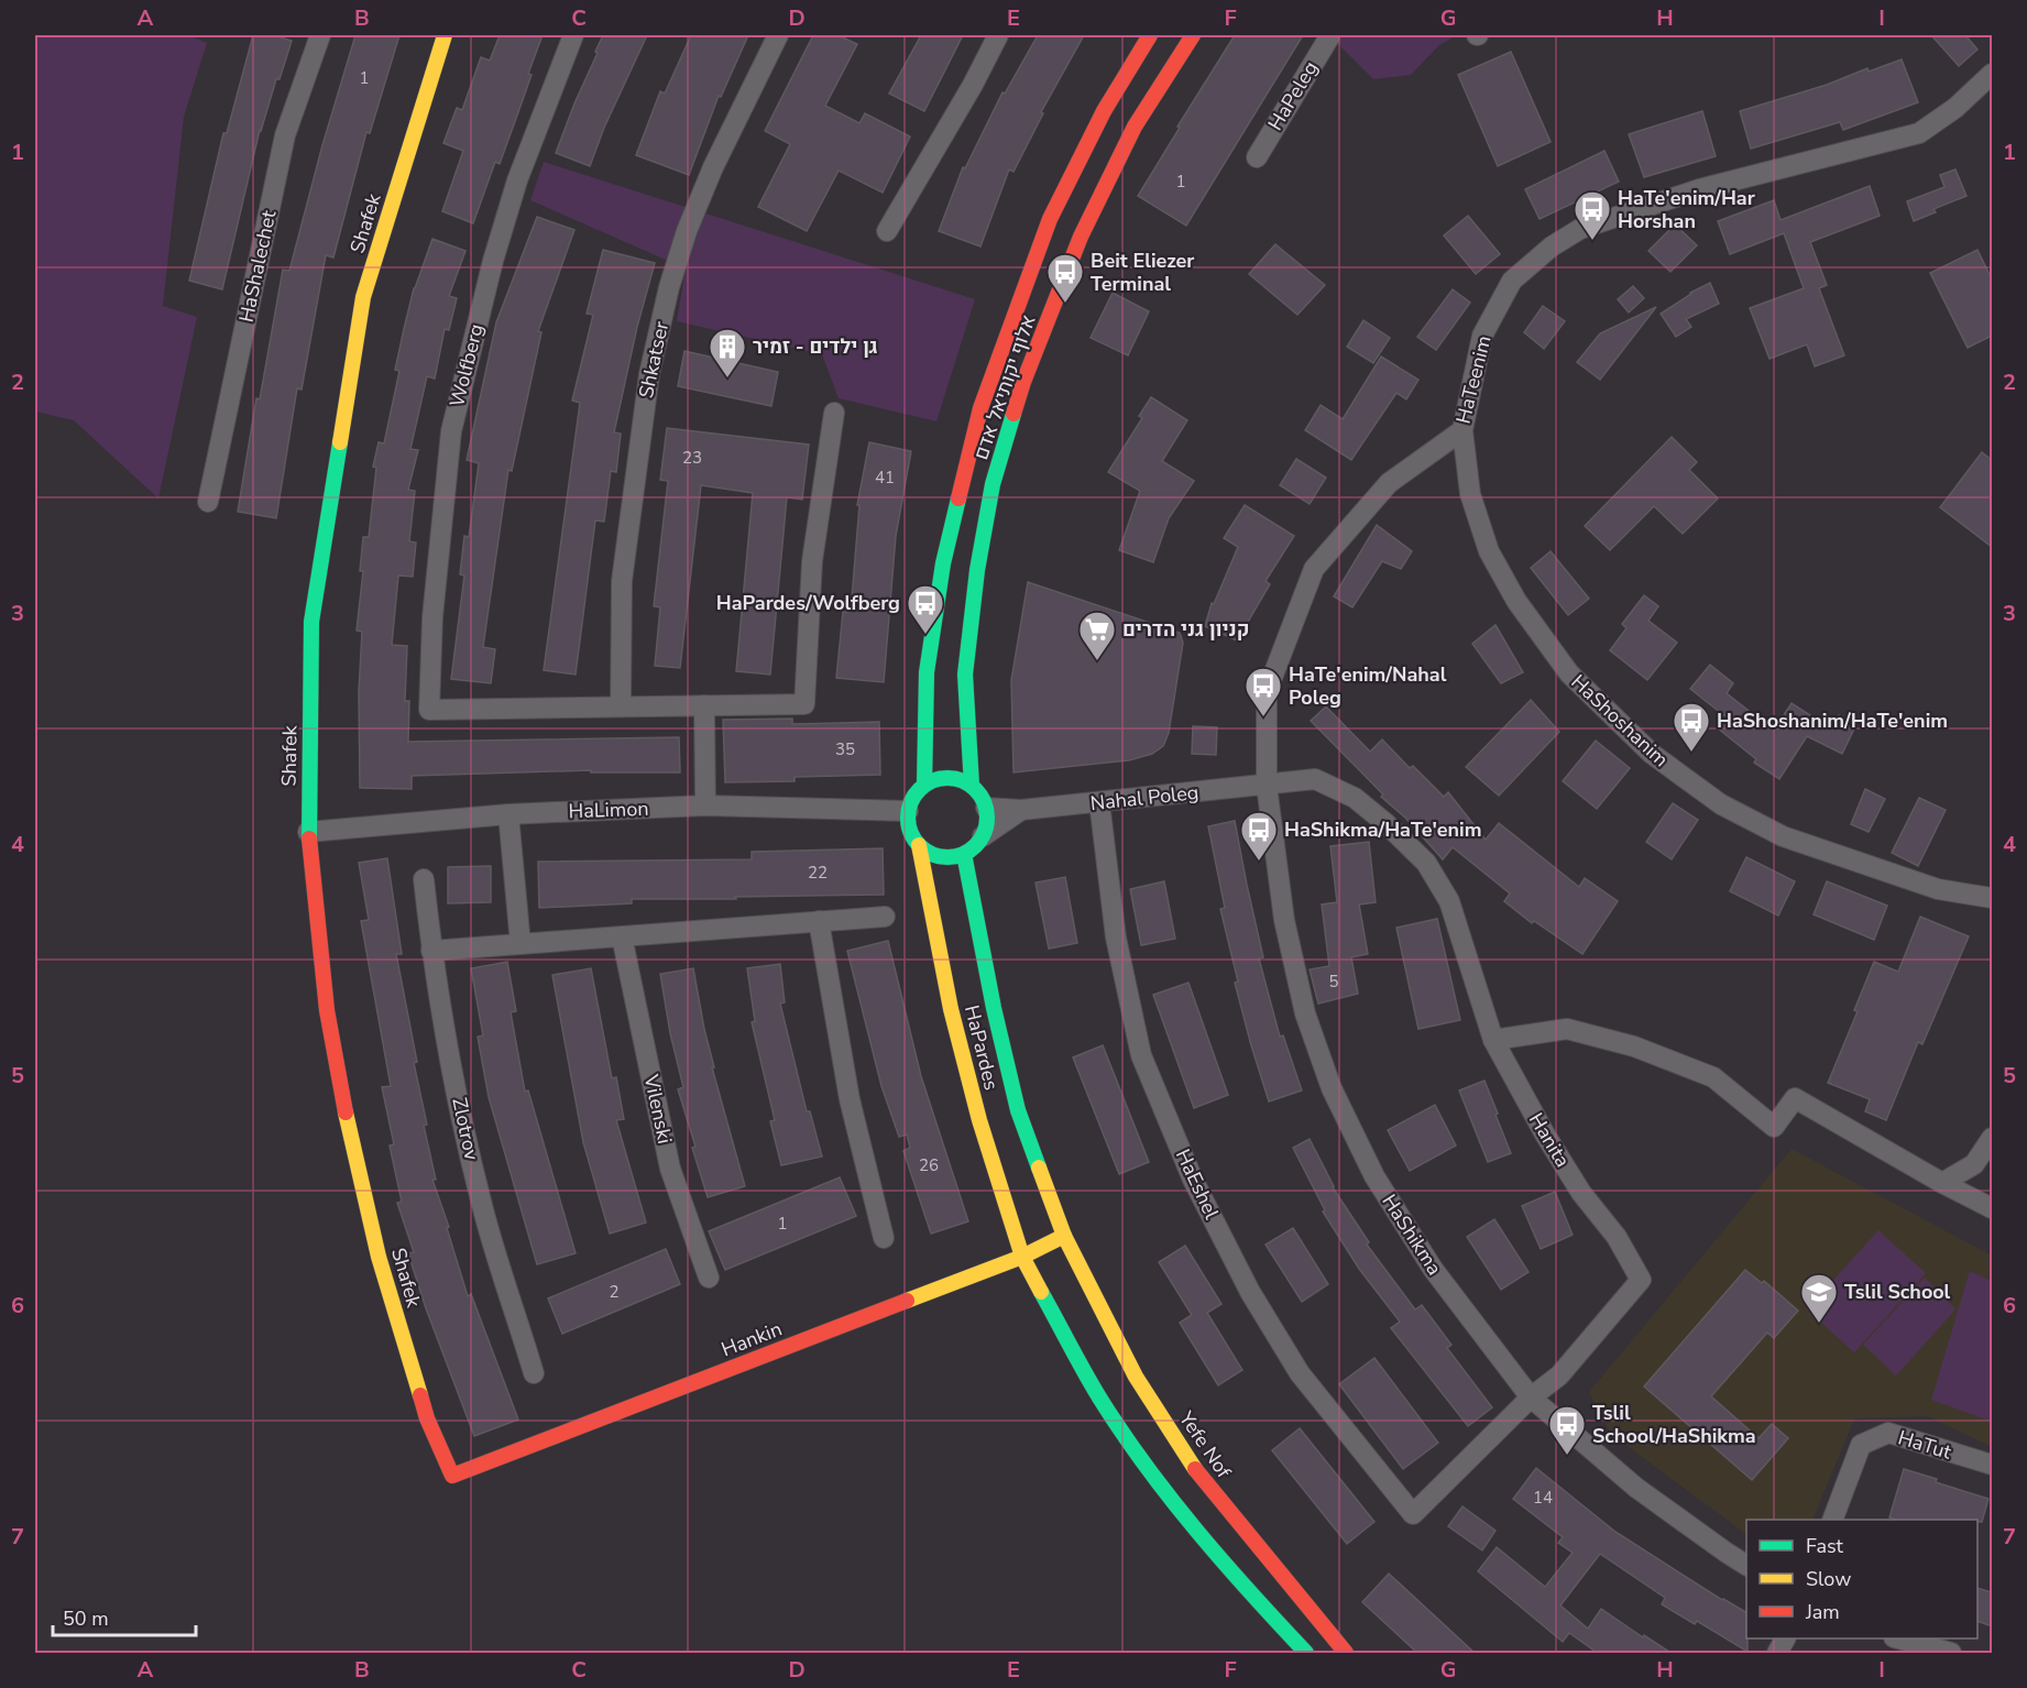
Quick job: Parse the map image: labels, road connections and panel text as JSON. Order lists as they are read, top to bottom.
{
  "streets": {
    "street": [
      "HaPeleg",
      "Shafek",
      "HaShalechet",
      "Shkatser",
      "Wolfberg",
      "HaTeenim",
      "אלוף יקותיאל אדם",
      "HaShoshanim",
      "Nahal Poleg",
      "HaLimon",
      "HaPardes",
      "Vilenski",
      "Zlotrov",
      "Hanita",
      "HaEshel",
      "HaShikma",
      "Hankin",
      "Yefe Nof",
      "HaTut"
    ]
  },
  "crossings": [
    ["Shafek", "HaLimon"],
    ["Shafek", "Hankin"],
    ["Shkatser", "Wolfberg"],
    ["HaTeenim", "HaShoshanim"],
    ["HaTeenim", "Nahal Poleg"],
    ["HaTeenim", "Hanita"],
    ["HaTeenim", "HaShikma"],
    ["אלוף יקותיאל אדם", "Nahal Poleg"],
    ["אלוף יקותיאל אדם", "HaLimon"],
    ["אלוף יקותיאל אדם", "HaPardes"],
    ["Nahal Poleg", "HaLimon"],
    ["Nahal Poleg", "HaPardes"],
    ["Nahal Poleg", "Hanita"],
    ["Nahal Poleg", "HaEshel"],
    ["Nahal Poleg", "HaShikma"],
    ["HaLimon", "HaPardes"],
    ["HaPardes", "Hankin"],
    ["HaPardes", "Yefe Nof"],
    ["Hanita", "HaEshel"],
    ["Hanita", "HaShikma"],
    ["Hankin", "Yefe Nof"]
  ],
  "places": {
    "bus stop": [
      "HaTe'enim/Har Horshan",
      "Beit Eliezer Terminal",
      "HaPardes/Wolfberg",
      "HaTe'enim/Nahal Poleg",
      "HaShoshanim/HaTe'enim",
      "HaShikma/HaTe'enim",
      "Tslil School/HaShikma"
    ],
    "building": ["גן ילדים - זמיר"],
    "supermarket": ["קניון גני הדרים"],
    "school or university": ["Tslil School"]
  },
  "house_numbers": [
    "1",
    "1",
    "23",
    "41",
    "35",
    "22",
    "5",
    "26",
    "1",
    "2",
    "14"
  ],
  "legend": ["Fast", "Slow", "Jam"],
  "scale_bar": "50 m",
  "grid": {
    "columns": [
      "A",
      "B",
      "C",
      "D",
      "E",
      "F",
      "G",
      "H",
      "I"
    ],
    "rows": [
      "1",
      "2",
      "3",
      "4",
      "5",
      "6",
      "7"
    ]
  }
}
